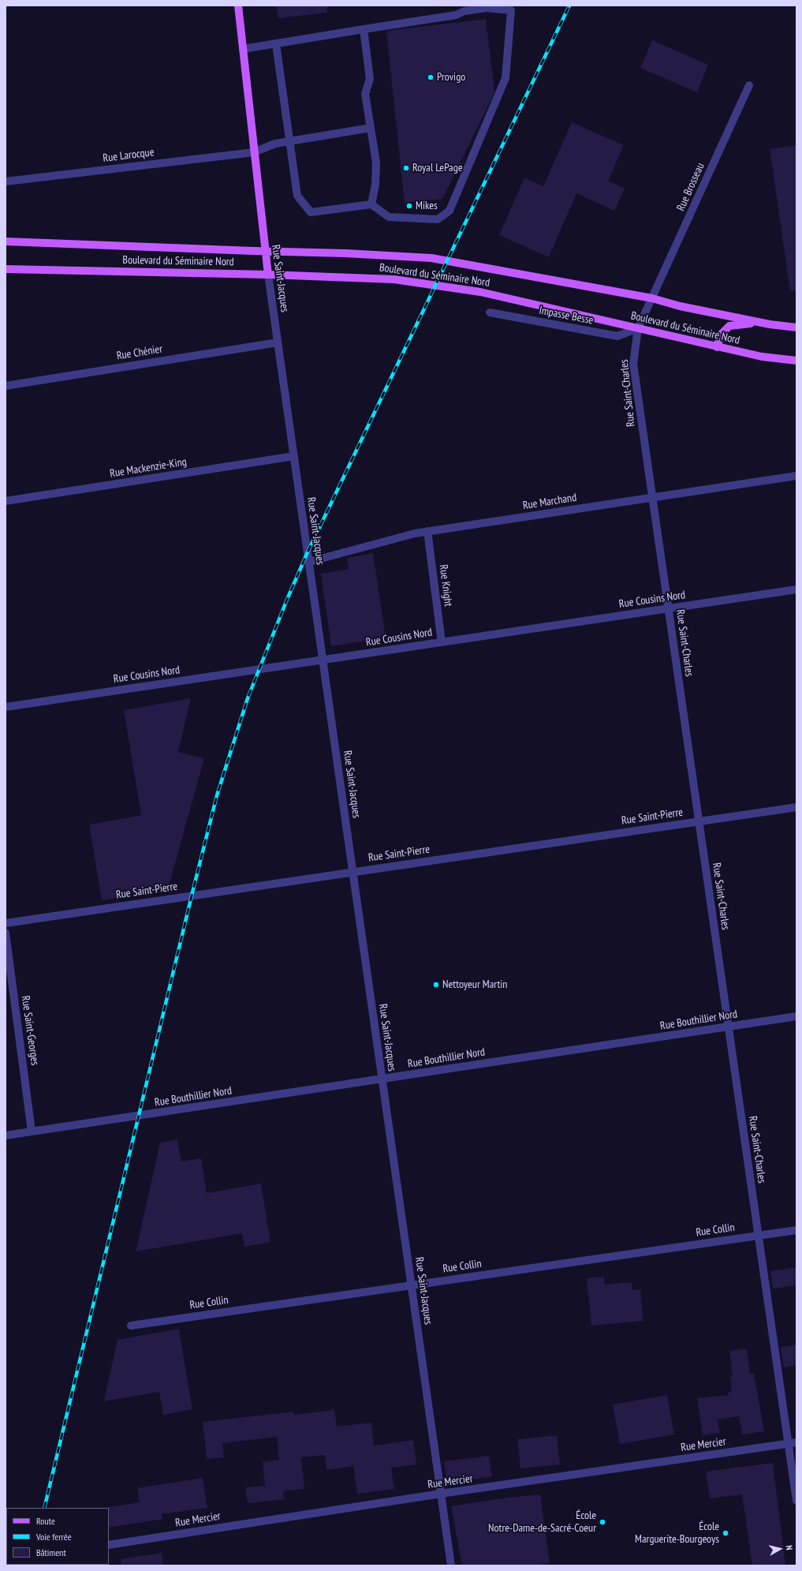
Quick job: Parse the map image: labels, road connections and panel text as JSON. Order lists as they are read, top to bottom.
{
  "streets": {
    "main road": ["Boulevard du Séminaire Nord", "Rue Saint-Jacques"],
    "street": [
      "Rue Larocque",
      "Rue Brosseau",
      "Impasse Besse",
      "Rue Chénier",
      "Rue Saint-Charles",
      "Rue Mackenzie-King",
      "Rue Marchand",
      "Rue Knight",
      "Rue Cousins Nord",
      "Rue Saint-Pierre",
      "Rue Bouthillier Nord",
      "Rue Saint-Georges",
      "Rue Collin",
      "Rue Mercier"
    ]
  },
  "crossings": [
    ["Rue Larocque", "Rue Saint-Jacques"],
    ["Rue Brosseau", "Boulevard du Séminaire Nord"],
    ["Rue Brosseau", "Rue Saint-Charles"],
    ["Boulevard du Séminaire Nord", "Rue Saint-Jacques"],
    ["Boulevard du Séminaire Nord", "Impasse Besse"],
    ["Boulevard du Séminaire Nord", "Rue Saint-Charles"],
    ["Rue Saint-Jacques", "Rue Chénier"],
    ["Rue Saint-Jacques", "Rue Mackenzie-King"],
    ["Rue Saint-Jacques", "Rue Marchand"],
    ["Rue Saint-Jacques", "Rue Cousins Nord"],
    ["Rue Saint-Jacques", "Rue Saint-Pierre"],
    ["Rue Saint-Jacques", "Rue Bouthillier Nord"],
    ["Rue Saint-Jacques", "Rue Collin"],
    ["Rue Saint-Jacques", "Rue Mercier"],
    ["Impasse Besse", "Rue Saint-Charles"],
    ["Rue Saint-Charles", "Rue Marchand"],
    ["Rue Saint-Charles", "Rue Cousins Nord"],
    ["Rue Saint-Charles", "Rue Saint-Pierre"],
    ["Rue Saint-Charles", "Rue Bouthillier Nord"],
    ["Rue Saint-Charles", "Rue Collin"],
    ["Rue Saint-Charles", "Rue Mercier"],
    ["Rue Marchand", "Rue Knight"],
    ["Rue Knight", "Rue Cousins Nord"],
    ["Rue Bouthillier Nord", "Rue Saint-Georges"]
  ],
  "places": [
    "Provigo",
    "Royal LePage",
    "Mikes",
    "Nettoyeur Martin",
    "École Notre-Dame-de-Sacré-Coeur",
    "École Marguerite-Bourgeoys"
  ],
  "legend": ["Route", "Voie ferrée", "Bâtiment"],
  "north": "right"
}
